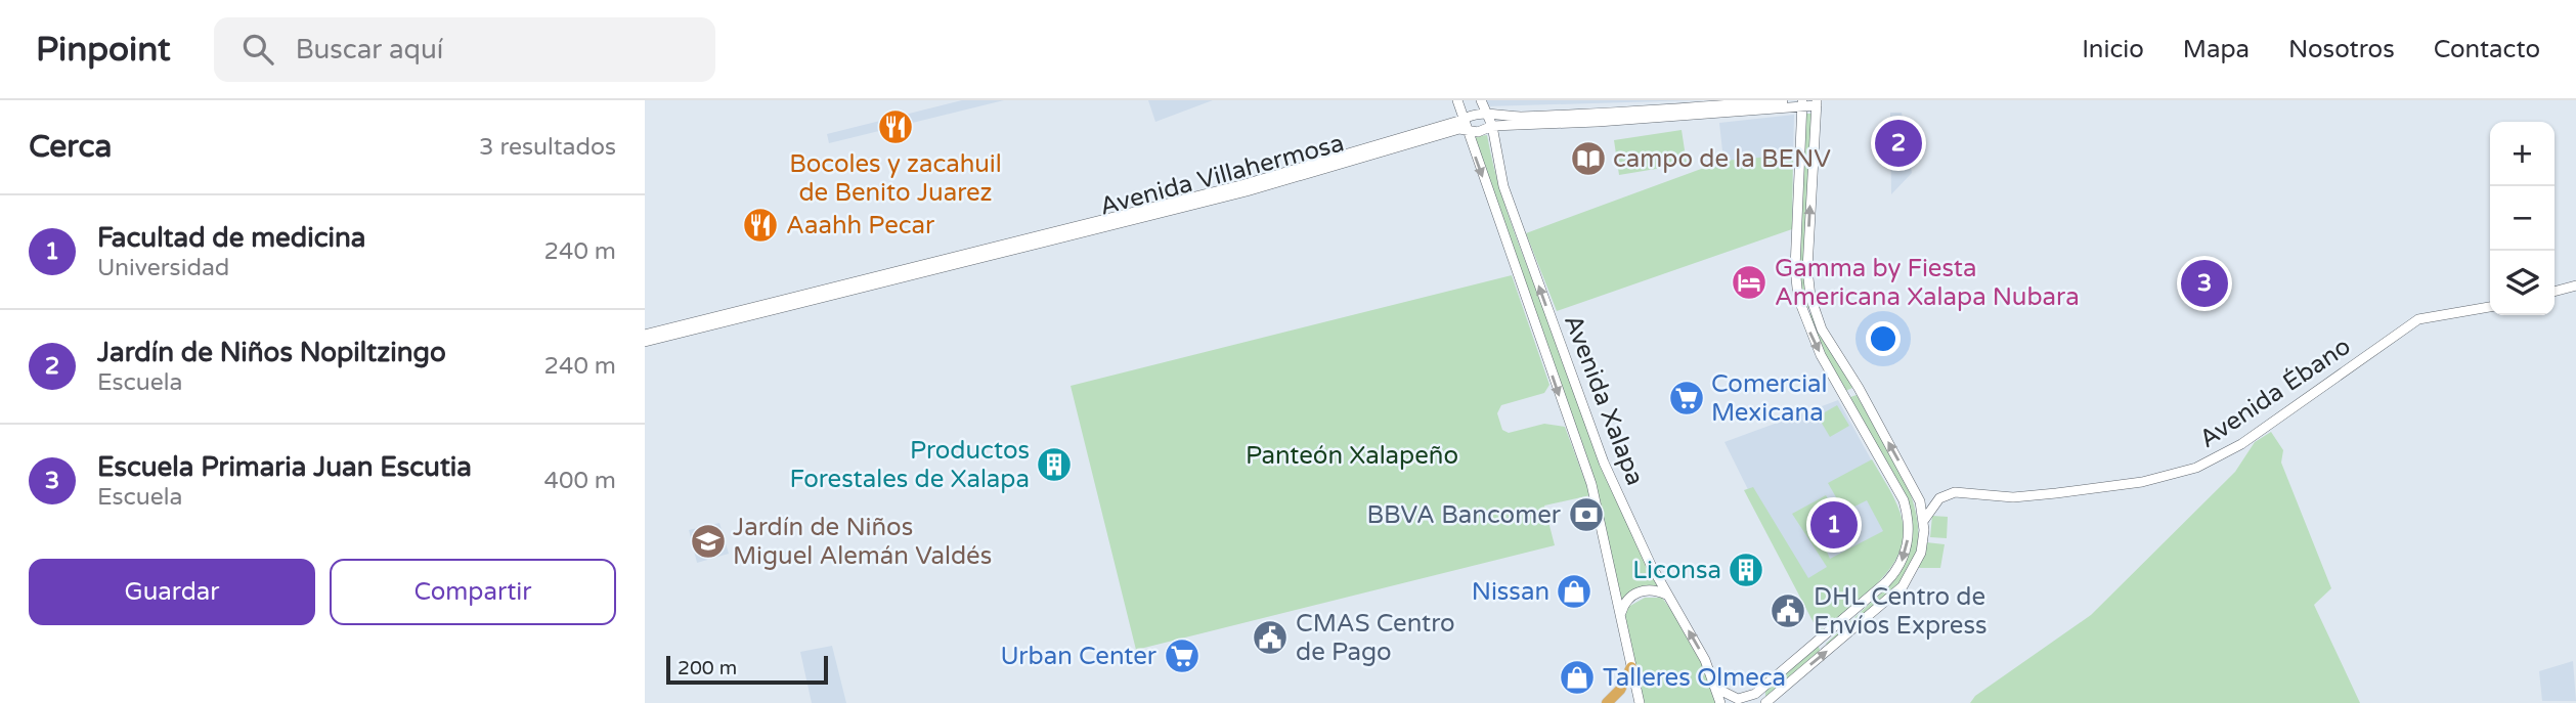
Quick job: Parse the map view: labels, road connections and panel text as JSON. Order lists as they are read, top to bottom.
{
  "streets": {
    "main road": ["Avenida Villahermosa", "Avenida Ébano", "Avenida Xalapa"]
  },
  "crossings": [
    ["Avenida Villahermosa", "Avenida Xalapa"]
  ],
  "parks": ["Panteón Xalapeño"],
  "places": {
    "restaurant": ["Bocoles y zacahuil de Benito Juarez", "Aaahh Pecar"],
    "library": ["campo de la BENV"],
    "hotel": ["Gamma by Fiesta Americana Xalapa Nubara"],
    "supermarket": ["Comercial Mexicana", "Urban Center"],
    "building": ["Productos Forestales de Xalapa", "Liconsa"],
    "bank": ["BBVA Bancomer"],
    "school or university": ["Jardín de Niños Miguel Alemán Valdés"],
    "shop": ["Nissan", "Talleres Olmeca"],
    "public building": ["DHL Centro de Envíos Express", "CMAS Centro de Pago"]
  },
  "scale_bar": "200 m",
  "page": {
    "header": "Pinpoint",
    "search": "Buscar aquí",
    "nav": [
      "Inicio",
      "Mapa",
      "Nosotros",
      "Contacto"
    ],
    "heading": ["Cerca", "3 resultados"],
    "pins": ["2", "3", "1"],
    "map_buttons": ["+", "−"],
    "list": [
      {
        "mark": "1",
        "name": "Facultad de medicina",
        "note": "Universidad",
        "value": "240 m"
      },
      {
        "mark": "2",
        "name": "Jardín de Niños Nopiltzingo",
        "note": "Escuela",
        "value": "240 m"
      },
      {
        "mark": "3",
        "name": "Escuela Primaria Juan Escutia",
        "note": "Escuela",
        "value": "400 m"
      }
    ],
    "buttons": ["Guardar", "Compartir"],
    "scale": "200 m"
  }
}
